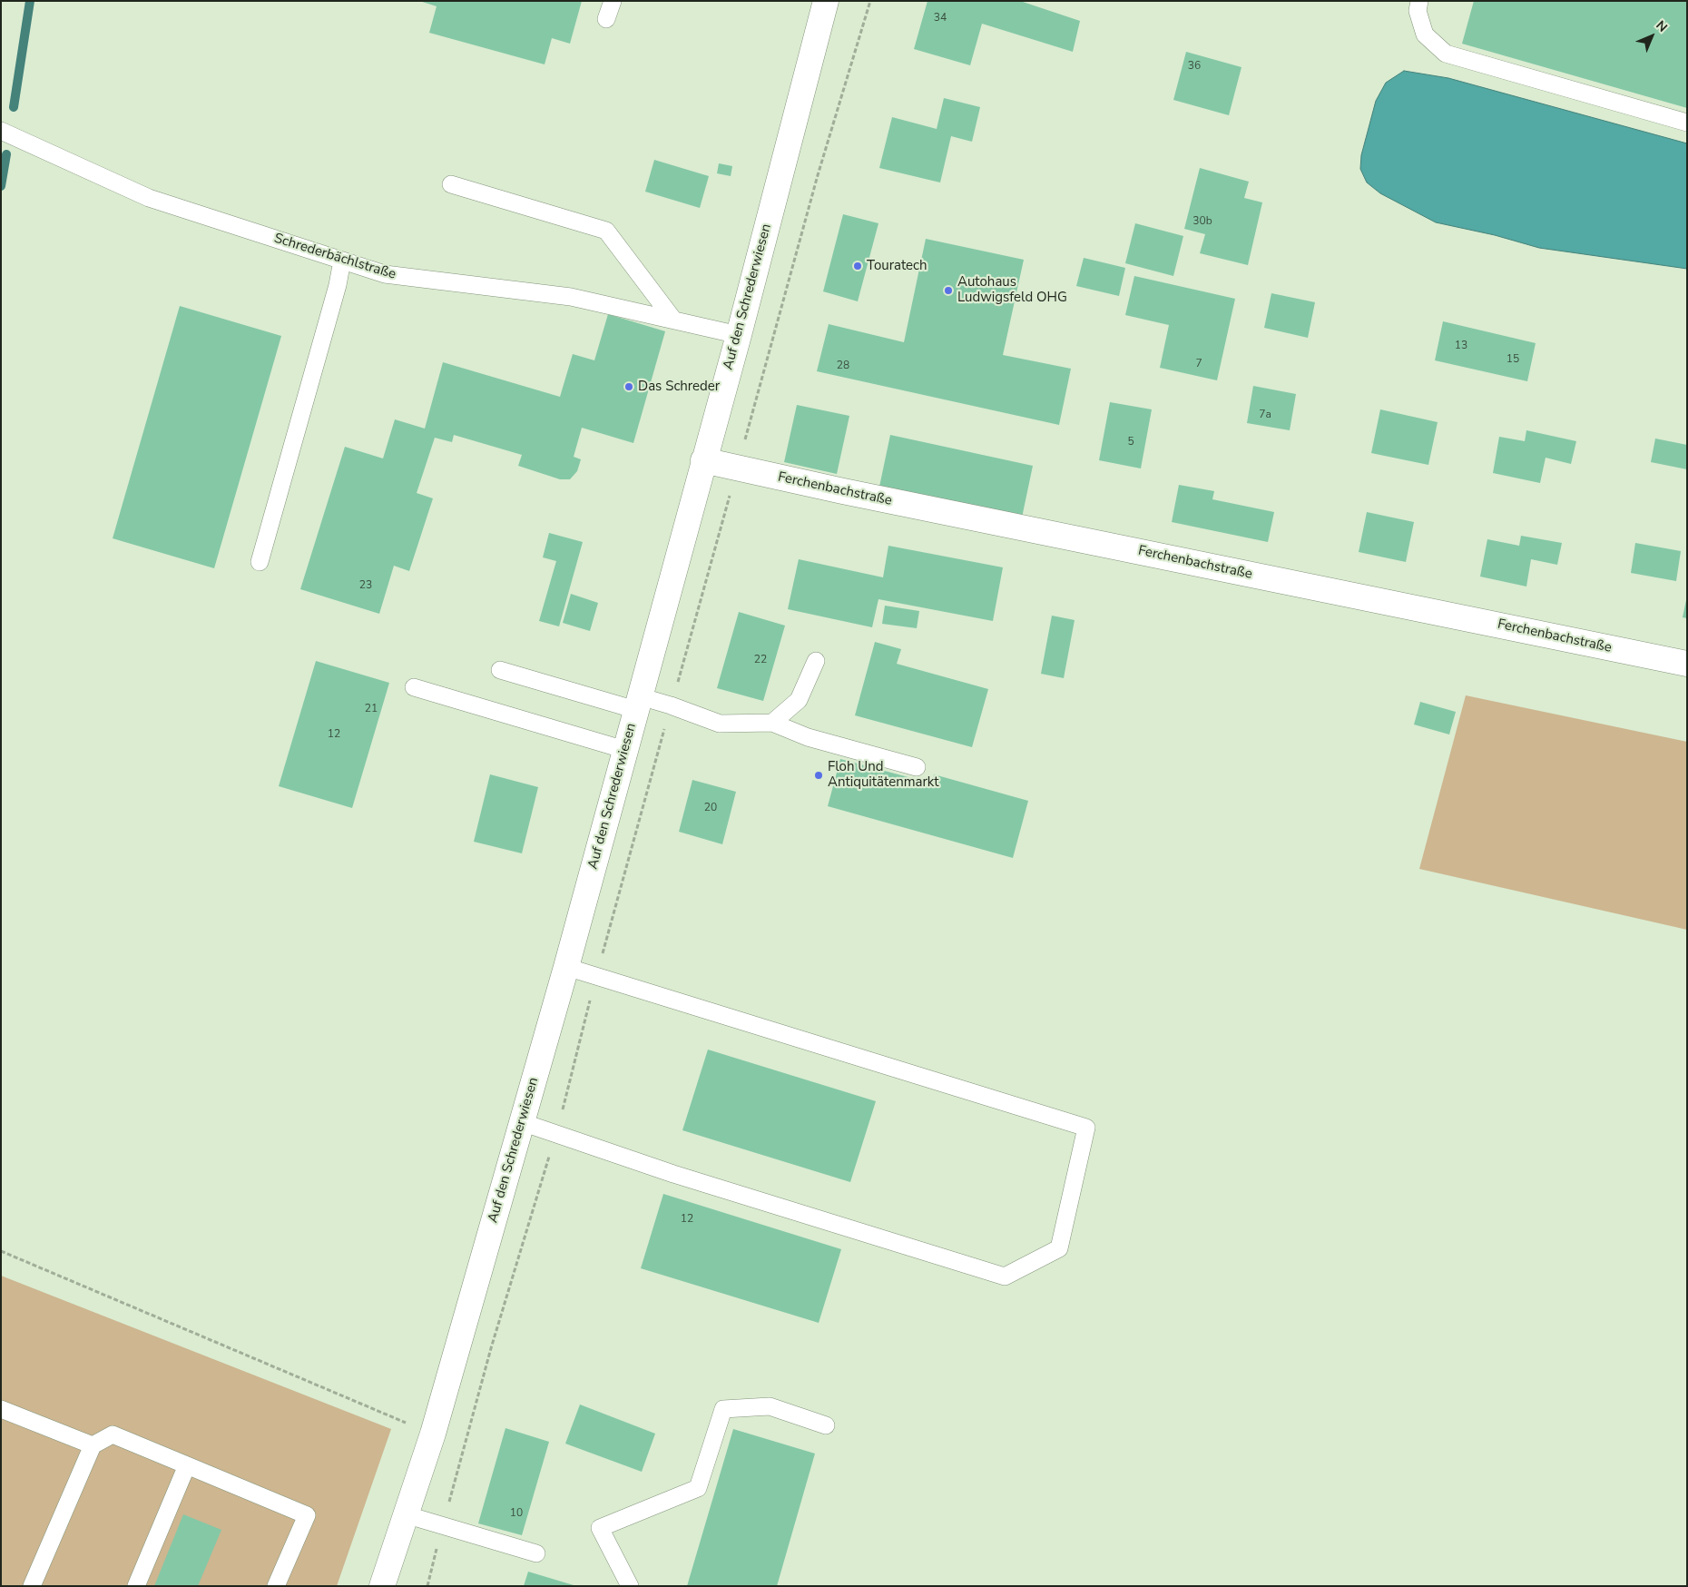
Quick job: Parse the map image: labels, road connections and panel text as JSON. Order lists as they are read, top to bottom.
{
  "streets": {
    "street": ["Auf den Schrederwiesen", "Ferchenbachstraße"],
    "lane": ["Schrederbächlstraße"]
  },
  "crossings": [
    ["Schrederbächlstraße", "Auf den Schrederwiesen"],
    ["Auf den Schrederwiesen", "Ferchenbachstraße"]
  ],
  "places": [
    "Touratech",
    "Autohaus Ludwigsfeld OHG",
    "Das Schreder",
    "Floh Und Antiquitätenmarkt"
  ],
  "house_numbers": [
    "34",
    "36",
    "30b",
    "13",
    "15",
    "7",
    "28",
    "7a",
    "5",
    "23",
    "22",
    "21",
    "12",
    "20",
    "12",
    "10"
  ],
  "north": "top right"
}
